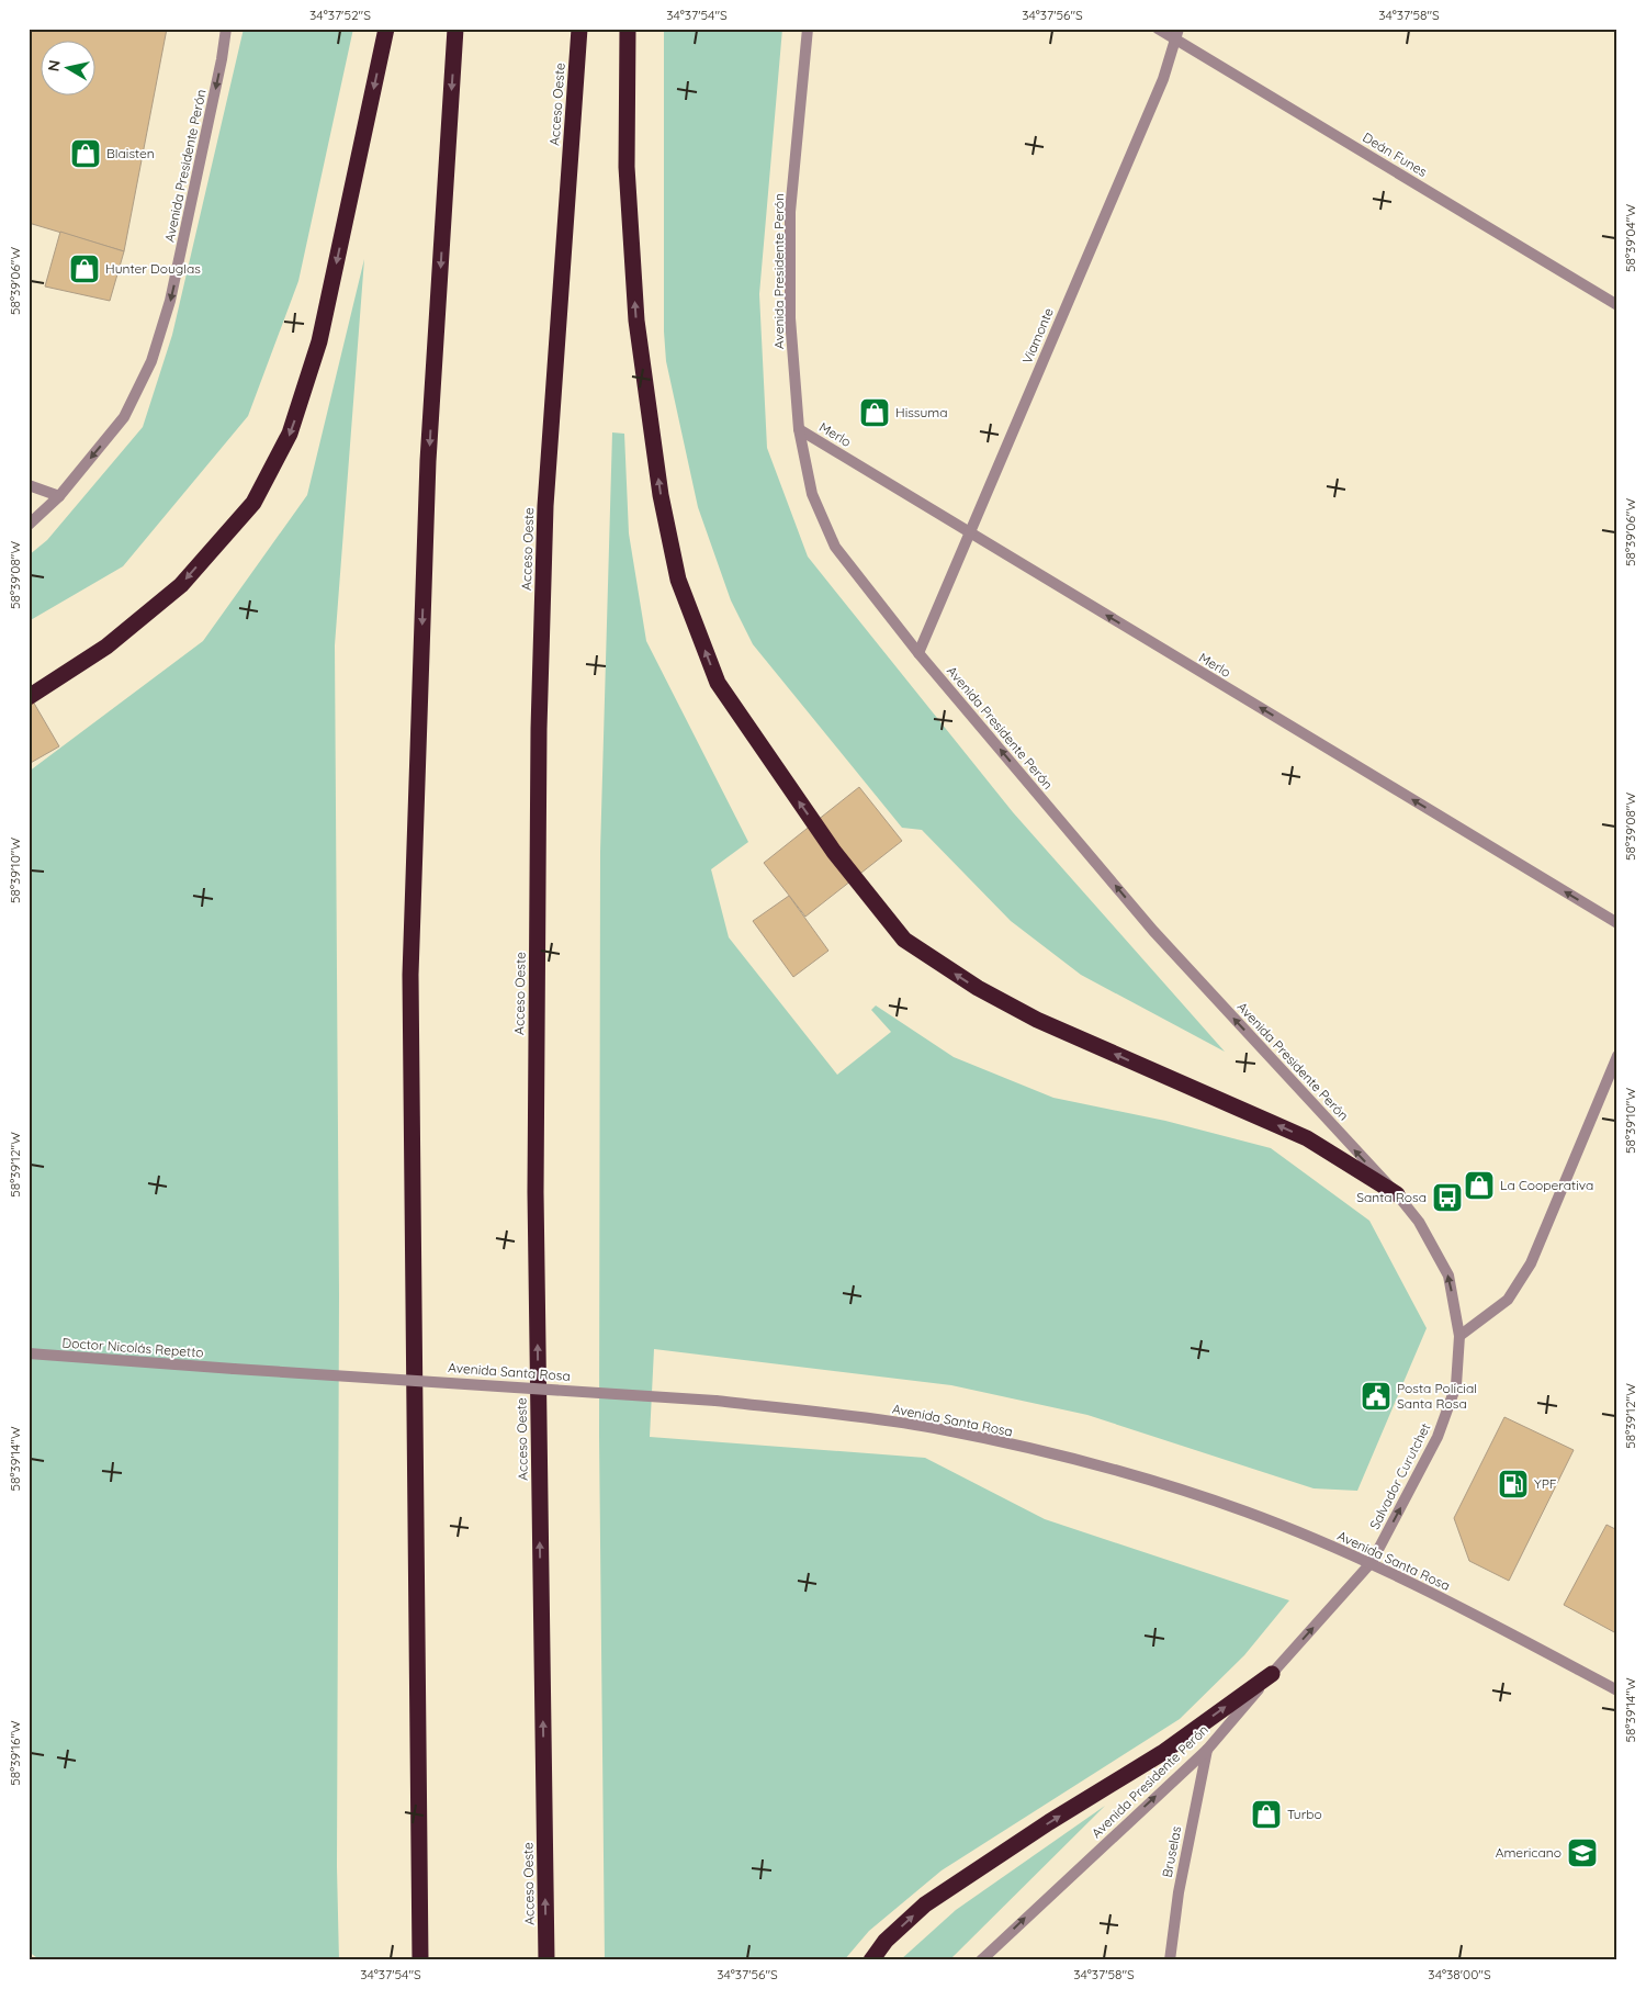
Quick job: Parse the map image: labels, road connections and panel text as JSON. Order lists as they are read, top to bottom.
{
  "streets": {
    "highway": ["Acceso Oeste"],
    "street": [
      "Deán Funes",
      "Avenida Presidente Perón",
      "Viamonte",
      "Merlo",
      "Doctor Nicolás Repetto",
      "Avenida Santa Rosa",
      "Salvador Curutchet",
      "Bruselas"
    ]
  },
  "crossings": [
    ["Deán Funes", "Viamonte"],
    ["Avenida Presidente Perón", "Viamonte"],
    ["Avenida Presidente Perón", "Merlo"],
    ["Avenida Presidente Perón", "Avenida Santa Rosa"],
    ["Avenida Presidente Perón", "Salvador Curutchet"],
    ["Avenida Presidente Perón", "Bruselas"],
    ["Viamonte", "Merlo"],
    ["Doctor Nicolás Repetto", "Avenida Santa Rosa"],
    ["Avenida Santa Rosa", "Salvador Curutchet"]
  ],
  "one_way": ["Merlo", "Salvador Curutchet"],
  "places": {
    "shop": [
      "Blaisten",
      "Hunter Douglas",
      "Hissuma",
      "La Cooperativa",
      "Turbo"
    ],
    "bus stop": ["Santa Rosa"],
    "public building": ["Posta Policial Santa Rosa"],
    "fuel station": ["YPF"],
    "school or university": ["Americano"]
  },
  "north": "left",
  "coordinates": [
    "34°37'52\"S",
    "34°37'54\"S",
    "34°37'56\"S",
    "34°37'58\"S",
    "58°39'04\"W",
    "58°39'06\"W",
    "58°39'08\"W",
    "58°39'10\"W",
    "58°39'12\"W",
    "58°39'14\"W",
    "58°39'16\"W",
    "34°38'00\"S"
  ]
}
